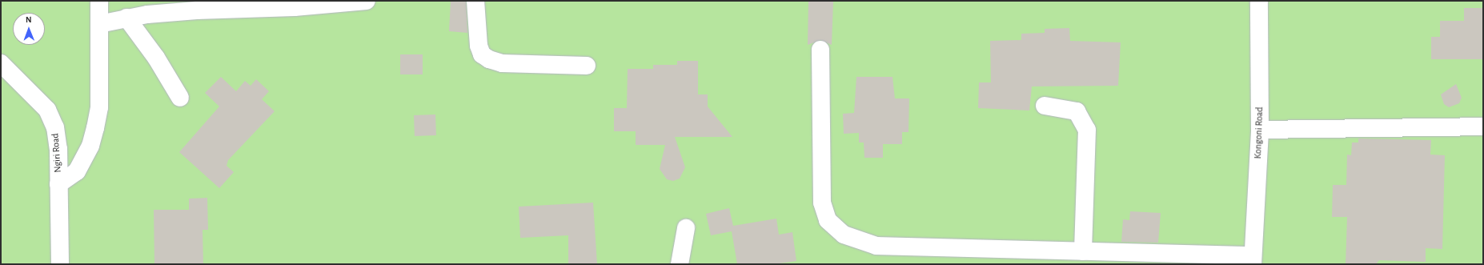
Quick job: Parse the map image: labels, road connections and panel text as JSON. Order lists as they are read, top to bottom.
{
  "streets": {
    "street": ["Kongoni Road", "Ngiri Road"]
  },
  "north": "top"
}
